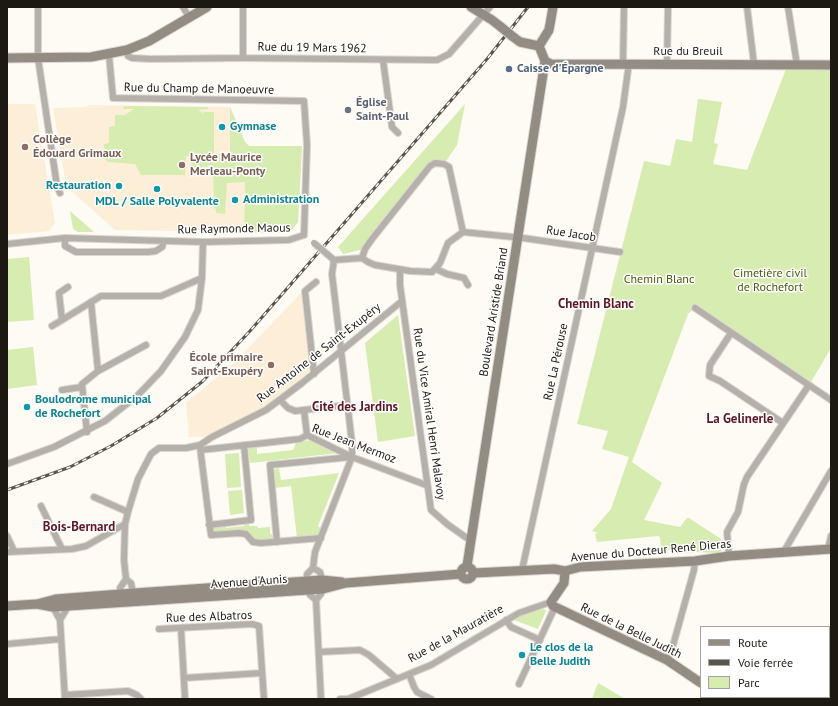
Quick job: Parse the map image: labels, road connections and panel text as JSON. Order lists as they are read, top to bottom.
{
  "streets": {
    "street": [
      "Rue du 19 Mars 1962",
      "Rue du Breuil",
      "Rue du Champ de Manoeuvre",
      "Rue Raymonde Maous",
      "Rue Jacob",
      "Boulevard Aristide Briand",
      "Rue Antoine de Saint-Exupéry",
      "Rue La Pérouse",
      "Rue du Vice Amiral Henri Malavoy",
      "Rue Jean Mermoz",
      "Avenue du Docteur René Dieras",
      "Avenue d'Aunis",
      "Rue des Albatros",
      "Rue de la Belle Judith",
      "Rue de la Mauratière"
    ]
  },
  "crossings": [
    ["Rue du Breuil", "Boulevard Aristide Briand"],
    ["Rue du Breuil", "Rue La Pérouse"],
    ["Rue du Champ de Manoeuvre", "Rue Raymonde Maous"],
    ["Rue Jacob", "Boulevard Aristide Briand"],
    ["Rue Jacob", "Rue La Pérouse"],
    ["Boulevard Aristide Briand", "Rue du Vice Amiral Henri Malavoy"],
    ["Boulevard Aristide Briand", "Avenue du Docteur René Dieras"],
    ["Boulevard Aristide Briand", "Avenue d'Aunis"],
    ["Rue Antoine de Saint-Exupéry", "Rue du Vice Amiral Henri Malavoy"],
    ["Rue Antoine de Saint-Exupéry", "Rue Jean Mermoz"],
    ["Rue Antoine de Saint-Exupéry", "Avenue d'Aunis"],
    ["Rue La Pérouse", "Avenue du Docteur René Dieras"],
    ["Rue du Vice Amiral Henri Malavoy", "Rue Jean Mermoz"],
    ["Avenue du Docteur René Dieras", "Avenue d'Aunis"],
    ["Rue de la Belle Judith", "Rue de la Mauratière"]
  ],
  "districts": [
    "Chemin Blanc",
    "Cité des Jardins",
    "La Gelinerle",
    "Bois-Bernard"
  ],
  "parks": ["Cimetière civil de Rochefort", "Chemin Blanc"],
  "places": [
    "Caisse d'Épargne",
    "Église Saint-Paul",
    "Gymnase",
    "Collège Édouard Grimaux",
    "Lycée Maurice Merleau-Ponty",
    "Restauration",
    "MDL / Salle Polyvalente",
    "Administration",
    "École primaire Saint-Exupéry",
    "Boulodrome municipal de Rochefort",
    "Le clos de la Belle Judith"
  ],
  "legend": ["Route", "Voie ferrée", "Parc"]
}
